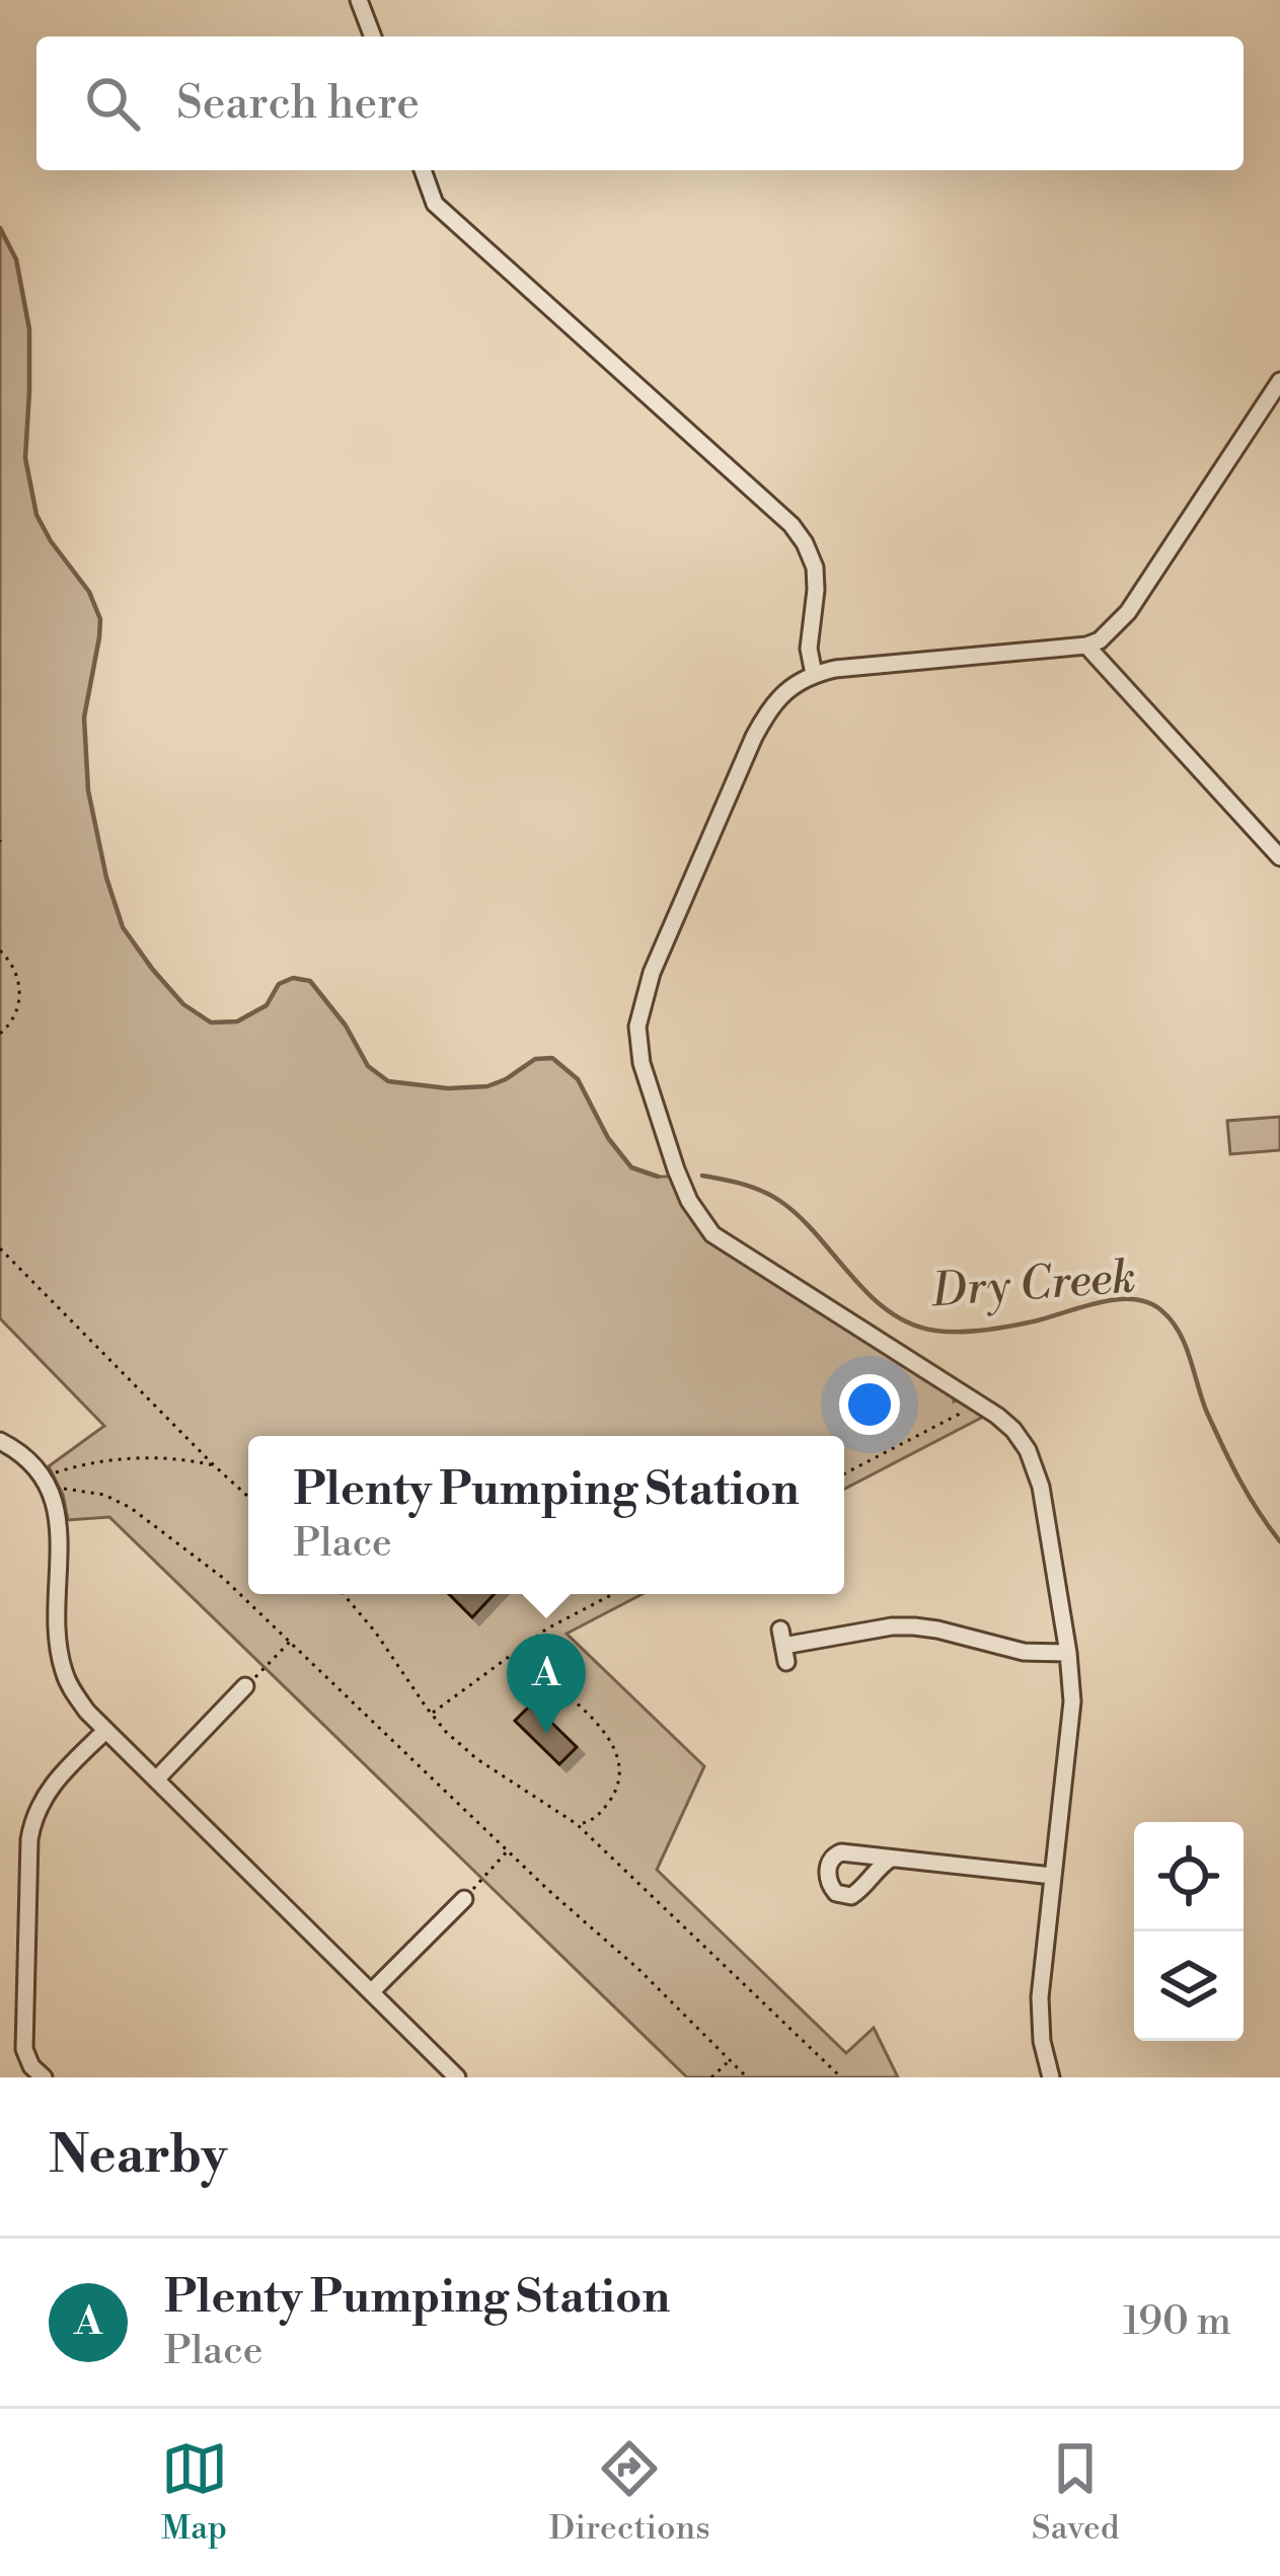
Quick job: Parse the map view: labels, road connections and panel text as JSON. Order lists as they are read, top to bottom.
{
  "water": ["Dry Creek"],
  "page": {
    "search": "Search here",
    "popup": ["Plenty Pumping Station", "Place"],
    "pins": "A",
    "heading": "Nearby",
    "list": [
      {
        "mark": "A",
        "name": "Plenty Pumping Station",
        "note": "Place",
        "value": "190 m"
      }
    ],
    "nav": ["Map", "Directions", "Saved"]
  }
}
